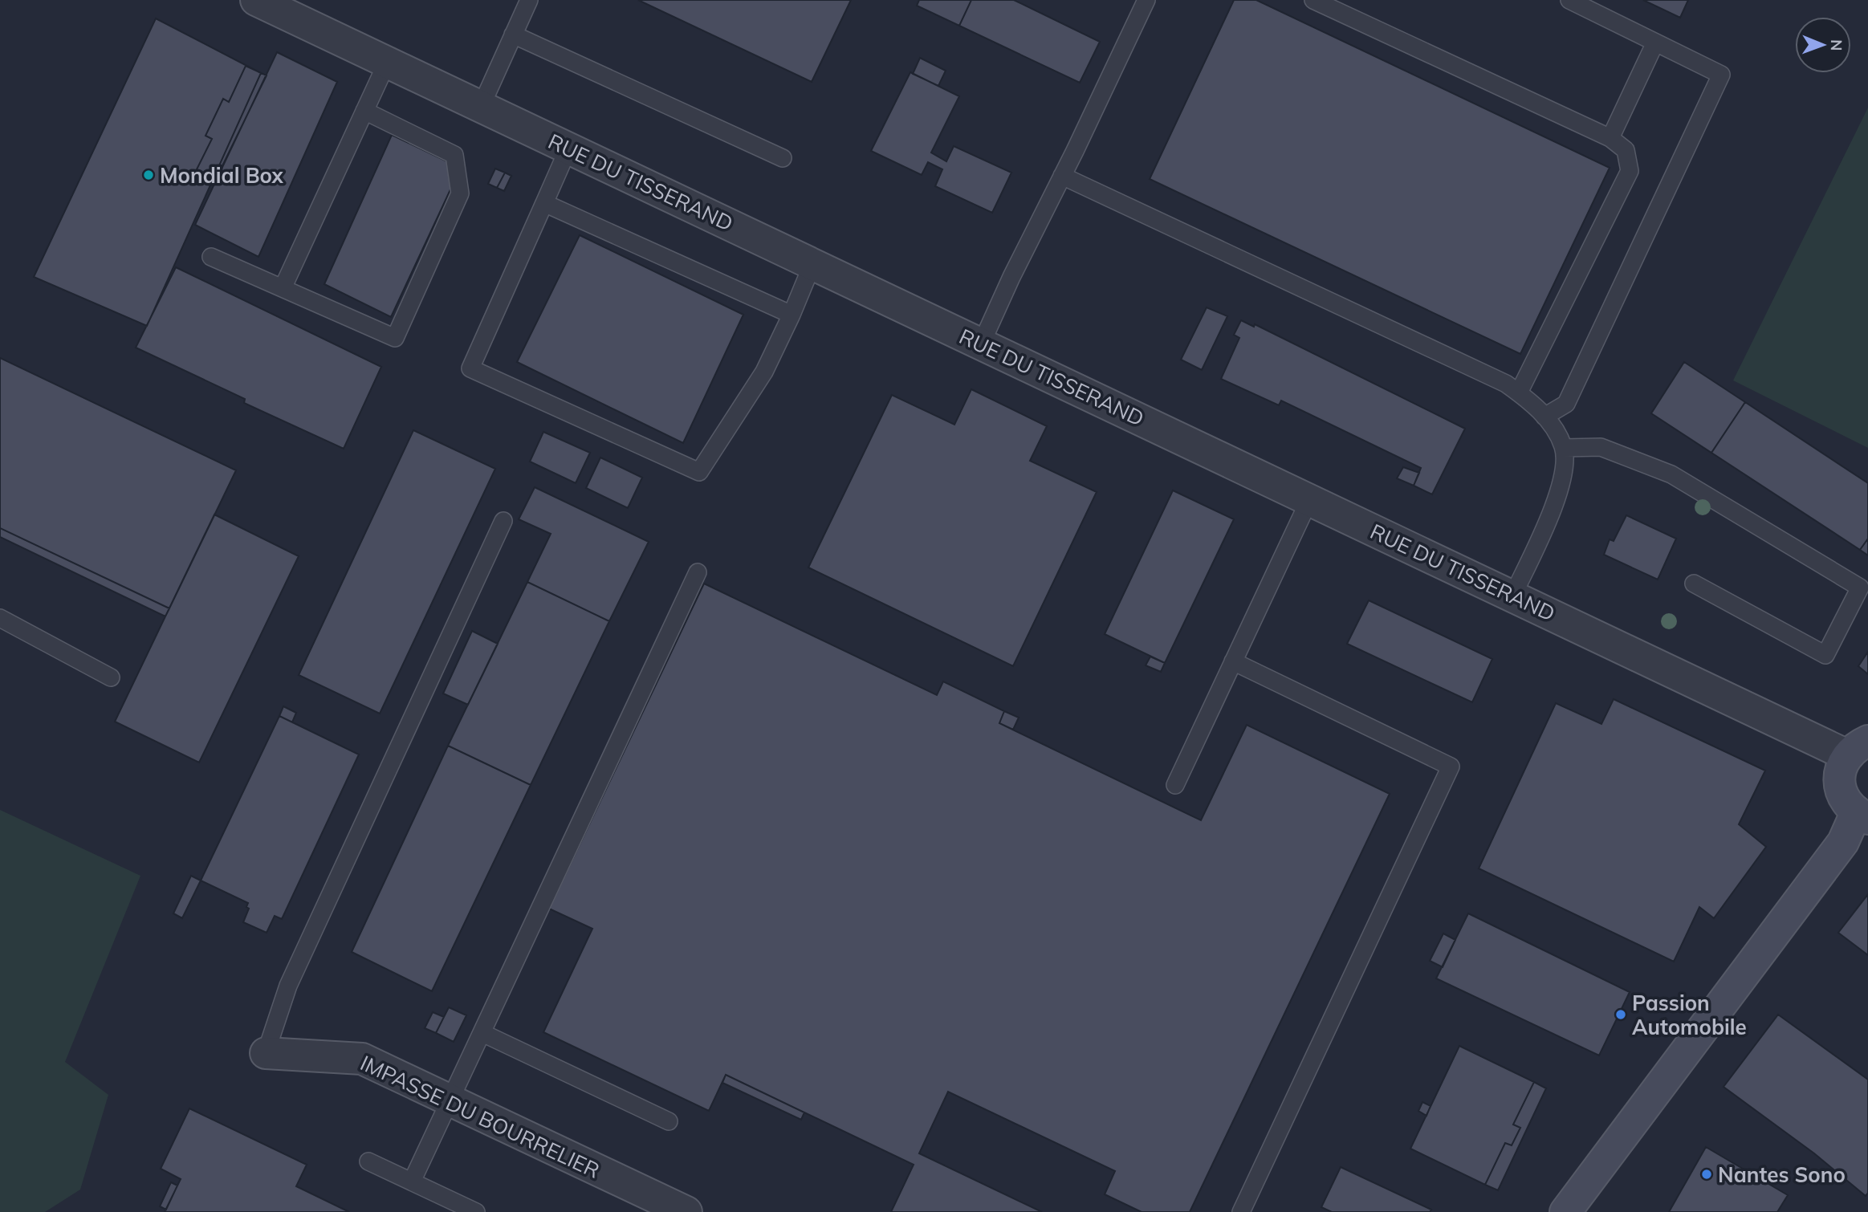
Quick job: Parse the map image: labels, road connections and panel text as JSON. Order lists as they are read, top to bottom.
{
  "streets": {
    "street": ["RUE DU TISSERAND", "IMPASSE DU BOURRELIER"]
  },
  "places": ["Mondial Box", "Passion Automobile", "Nantes Sono"],
  "north": "right"
}
